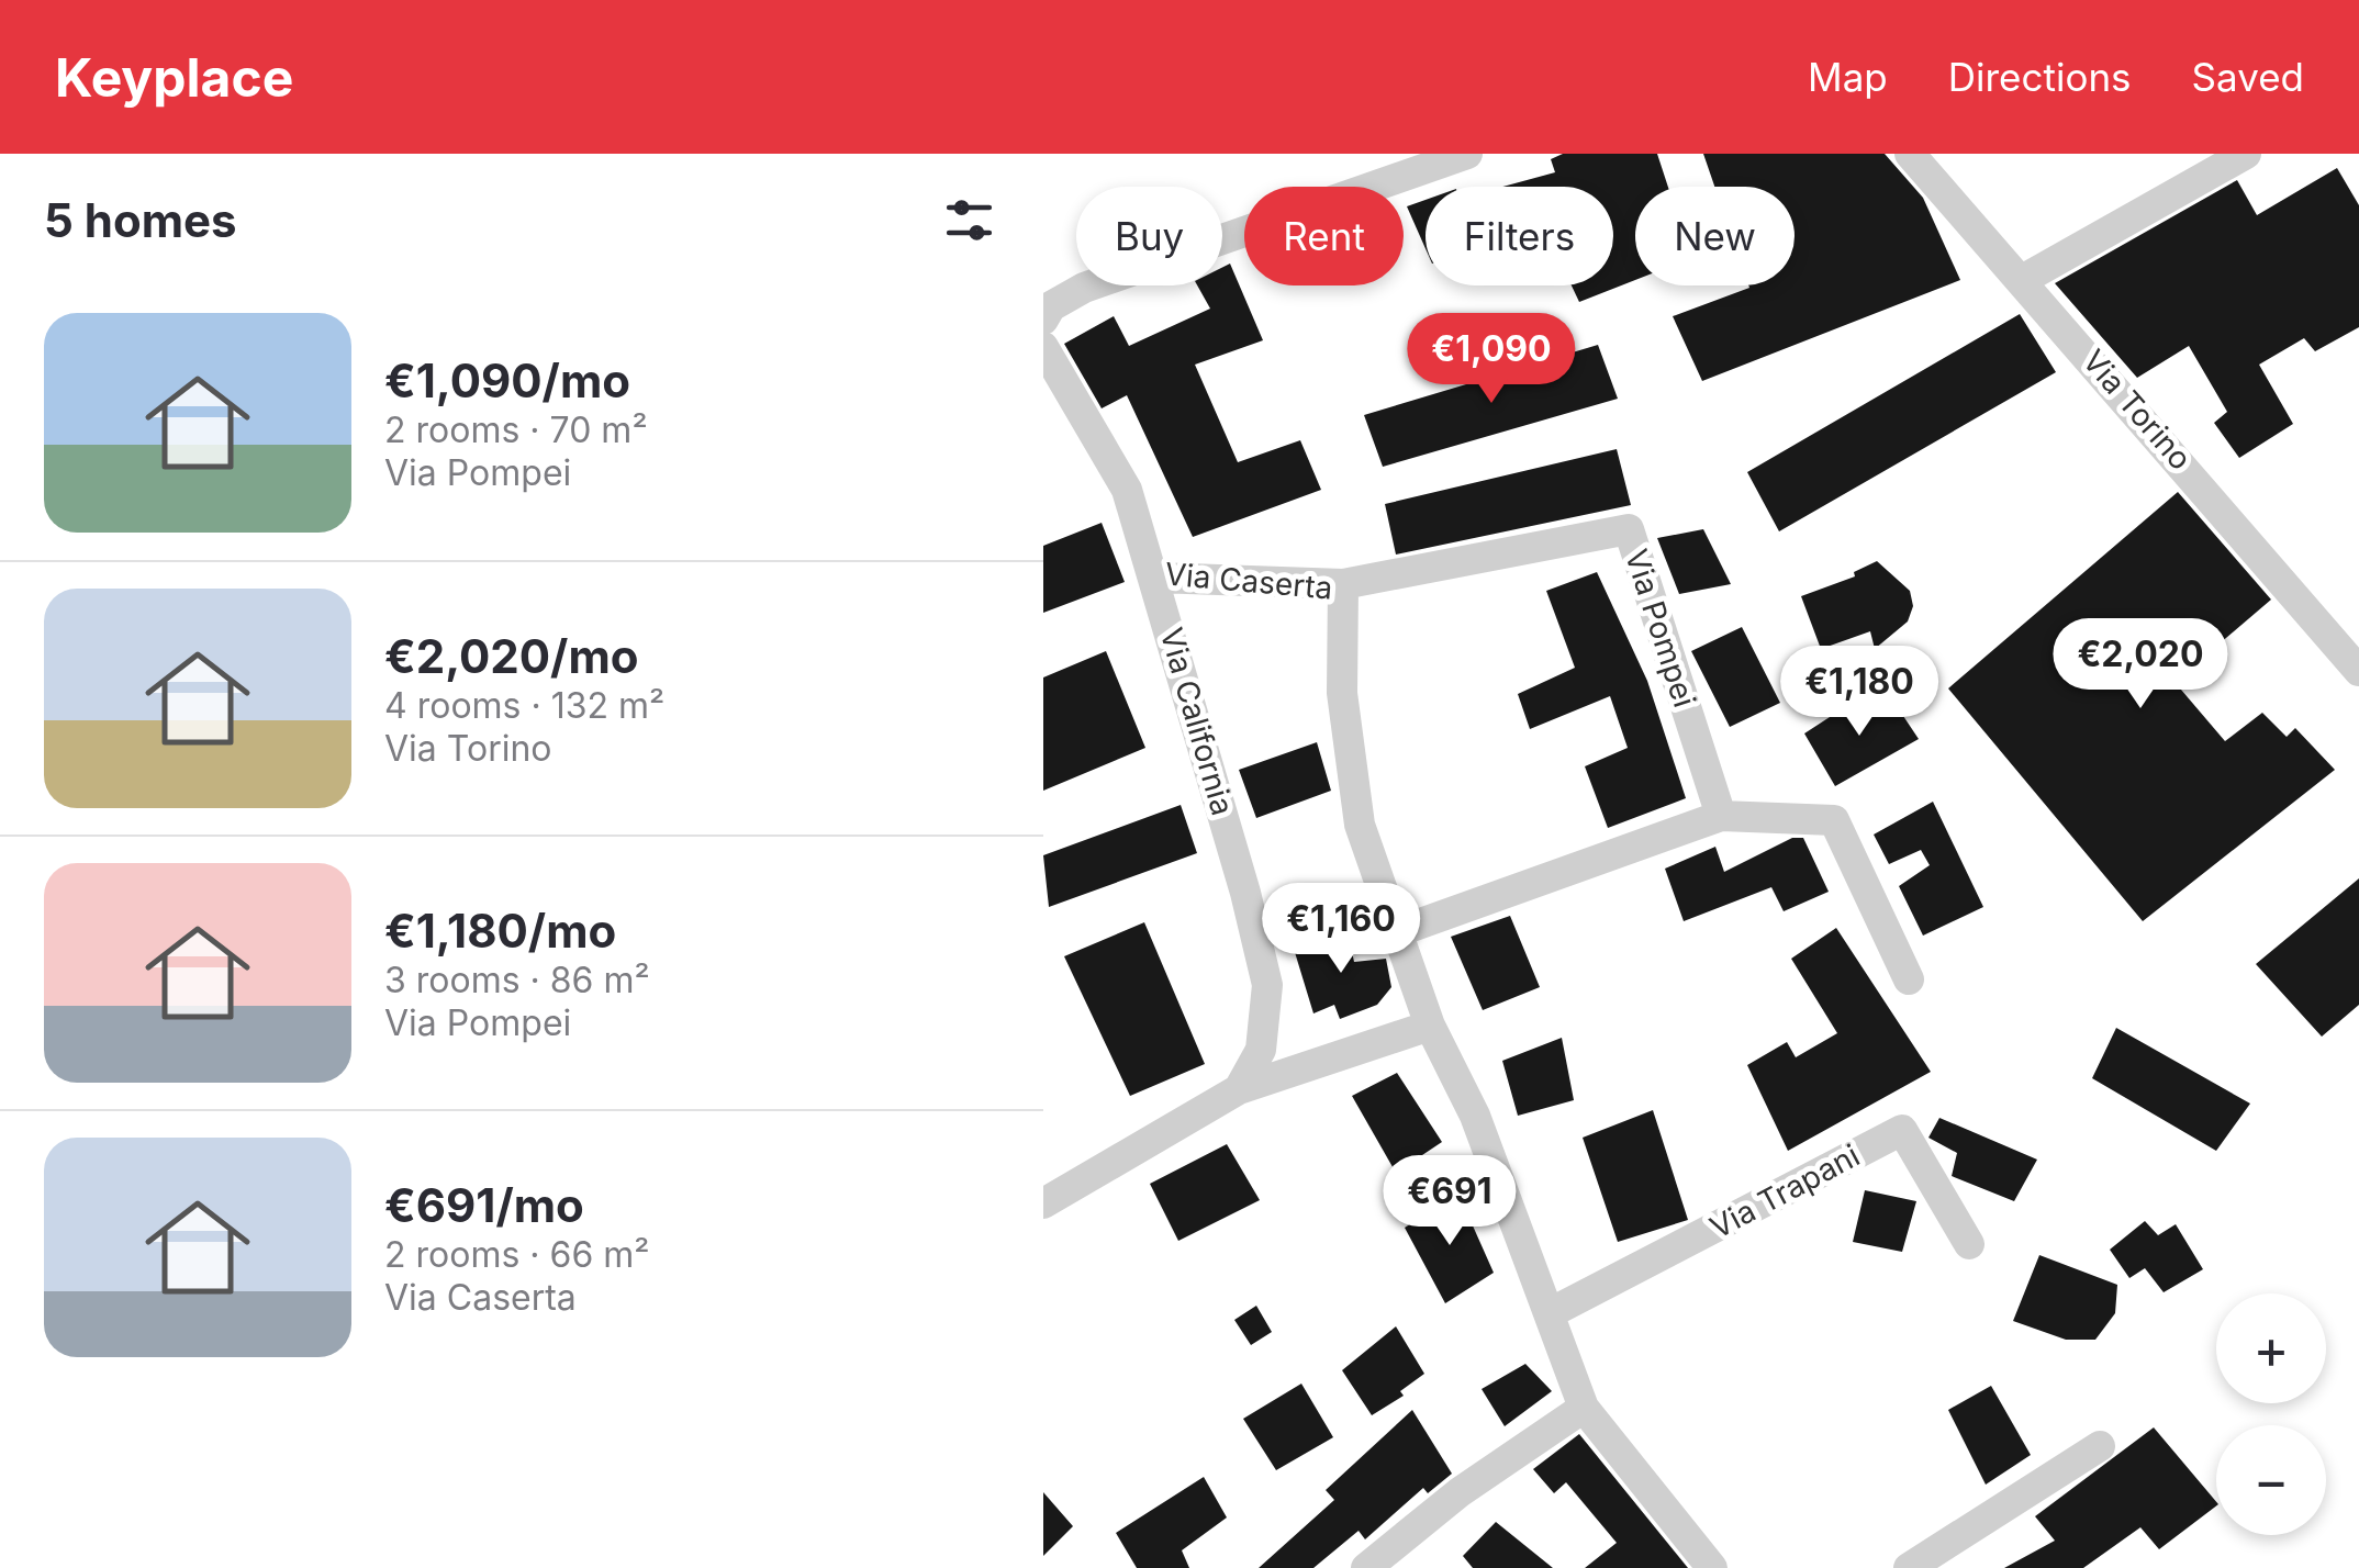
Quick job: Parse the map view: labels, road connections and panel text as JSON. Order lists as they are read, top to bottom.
{
  "streets": {
    "street": [
      "Via Torino",
      "Via Caserta",
      "Via Pompei",
      "Via California",
      "Via Trapani"
    ]
  },
  "crossings": [
    ["Via Caserta", "Via Pompei"],
    ["Via Caserta", "Via California"],
    ["Via Caserta", "Via Trapani"]
  ],
  "page": {
    "header": "Keyplace",
    "nav": ["Map", "Directions", "Saved"],
    "heading": "5 homes",
    "chip": [
      "Buy",
      "Rent",
      "Filters",
      "New"
    ],
    "list": [
      {
        "name": "€1,090/mo",
        "note": "2 rooms · 70 m² · Via Pompei"
      },
      {
        "name": "€2,020/mo",
        "note": "4 rooms · 132 m² · Via Torino"
      },
      {
        "name": "€1,180/mo",
        "note": "3 rooms · 86 m² · Via Pompei"
      },
      {
        "name": "€691/mo",
        "note": "2 rooms · 66 m² · Via Caserta"
      }
    ],
    "price": [
      "€1,090",
      "€2,020",
      "€1,180",
      "€1,160",
      "€691"
    ],
    "map_buttons": ["+", "−"]
  }
}
